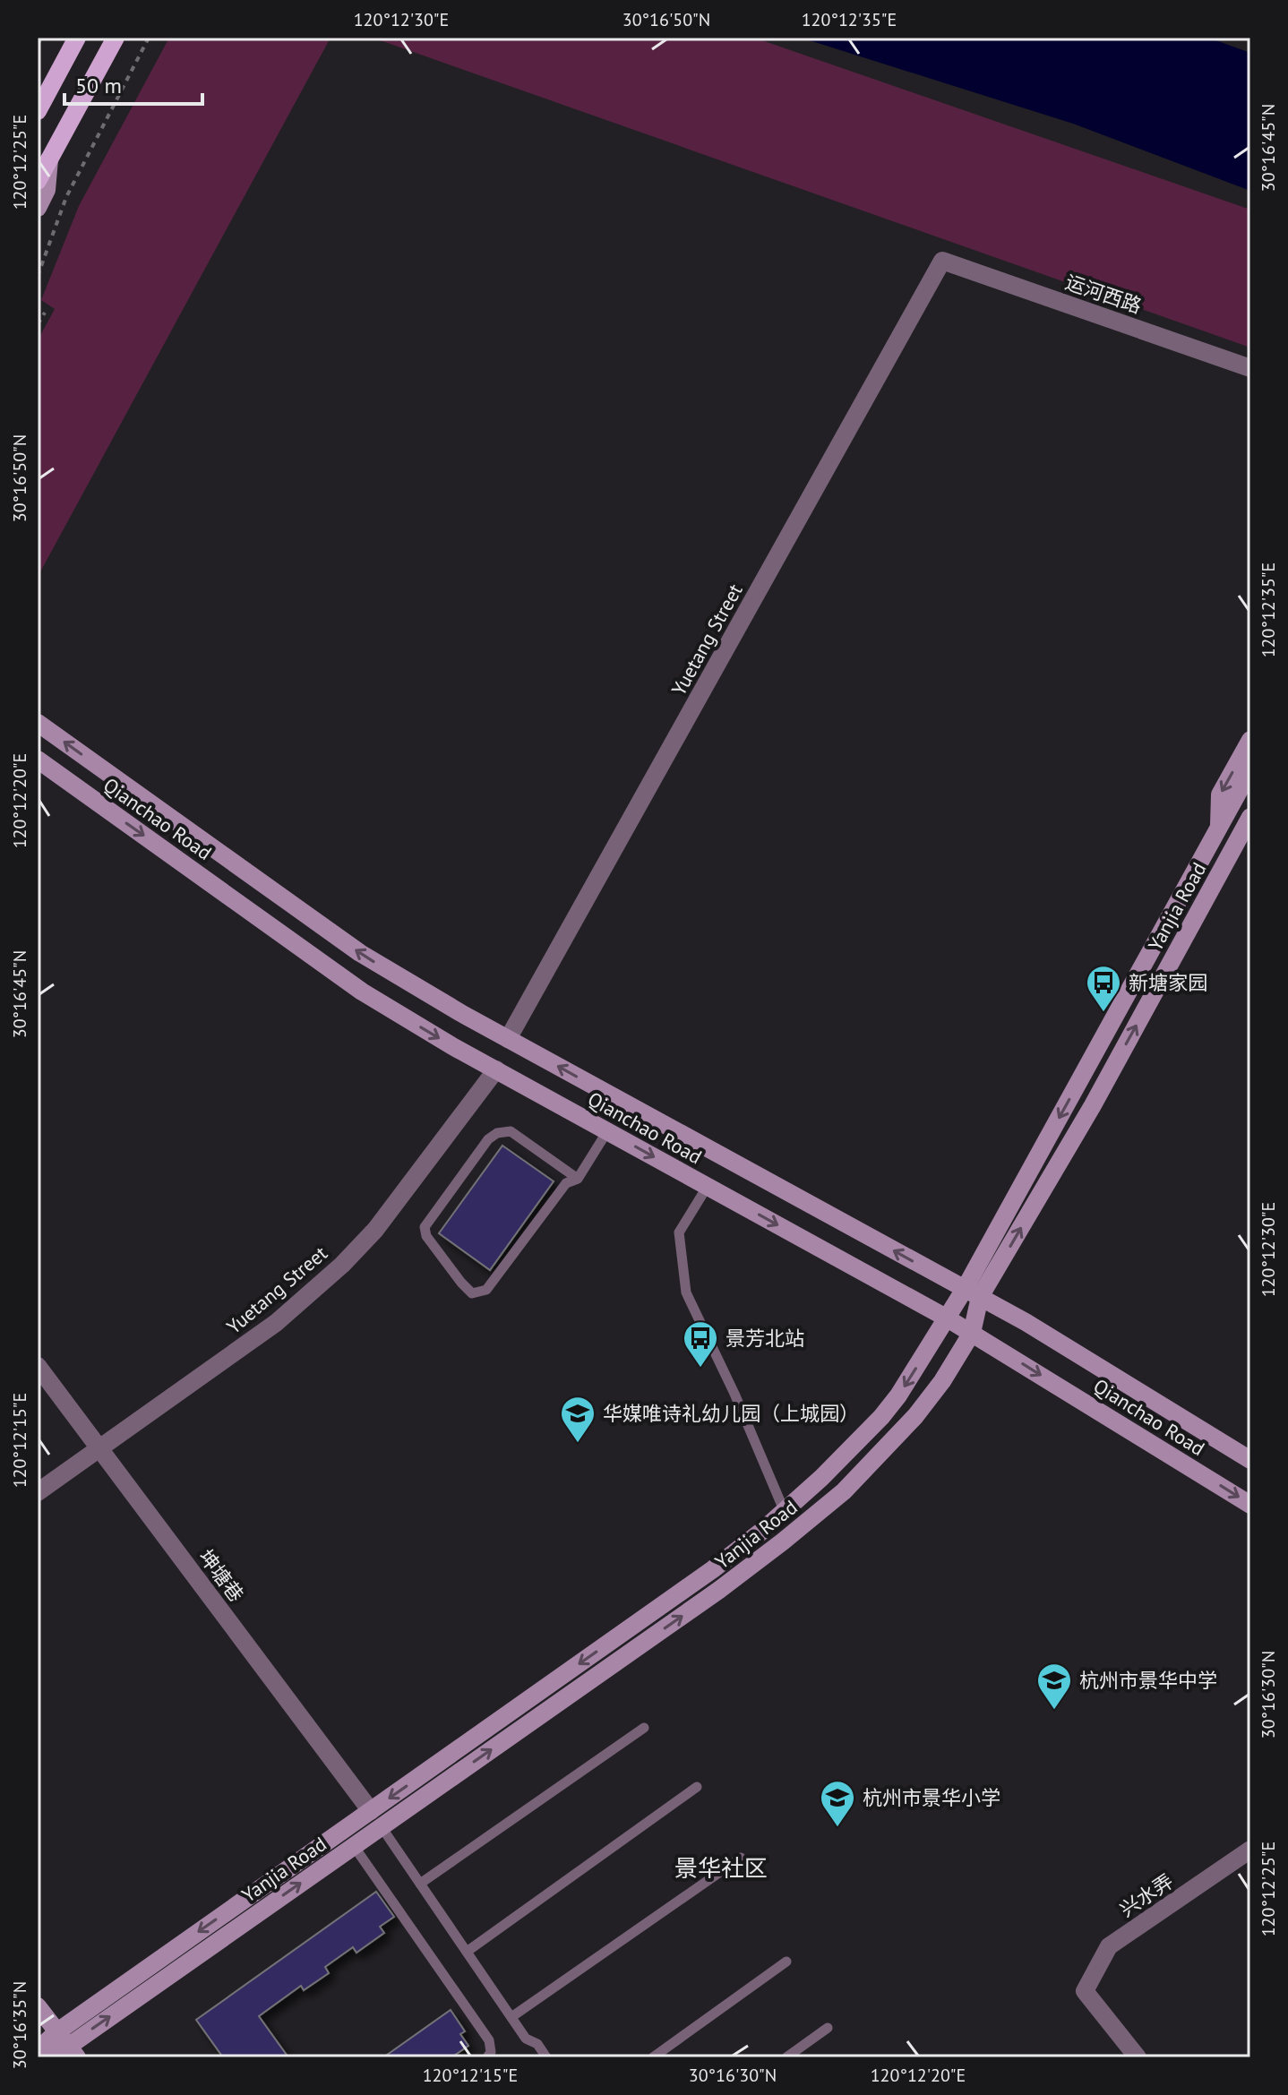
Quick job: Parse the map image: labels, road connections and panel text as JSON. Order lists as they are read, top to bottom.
{
  "streets": {
    "street": [
      "运河西路",
      "Yuetang Street",
      "Qianchao Road",
      "Yanjia Road",
      "坤塘巷",
      "兴水弄"
    ]
  },
  "crossings": [
    ["运河西路", "Yuetang Street"],
    ["Yuetang Street", "Qianchao Road"],
    ["Yuetang Street", "坤塘巷"],
    ["Qianchao Road", "Yanjia Road"],
    ["Yanjia Road", "坤塘巷"]
  ],
  "districts": ["景华社区"],
  "places": {
    "bus stop": ["新塘家园", "景芳北站"],
    "school or university": ["华媒唯诗礼幼儿园（上城园）", "杭州市景华中学", "杭州市景华小学"]
  },
  "scale_bar": "50 m",
  "coordinates": [
    "120°12'30\"E",
    "30°16'50\"N",
    "120°12'35\"E",
    "30°16'45\"N",
    "120°12'25\"E",
    "120°12'20\"E",
    "120°12'15\"E",
    "30°16'30\"N",
    "30°16'35\"N"
  ]
}
